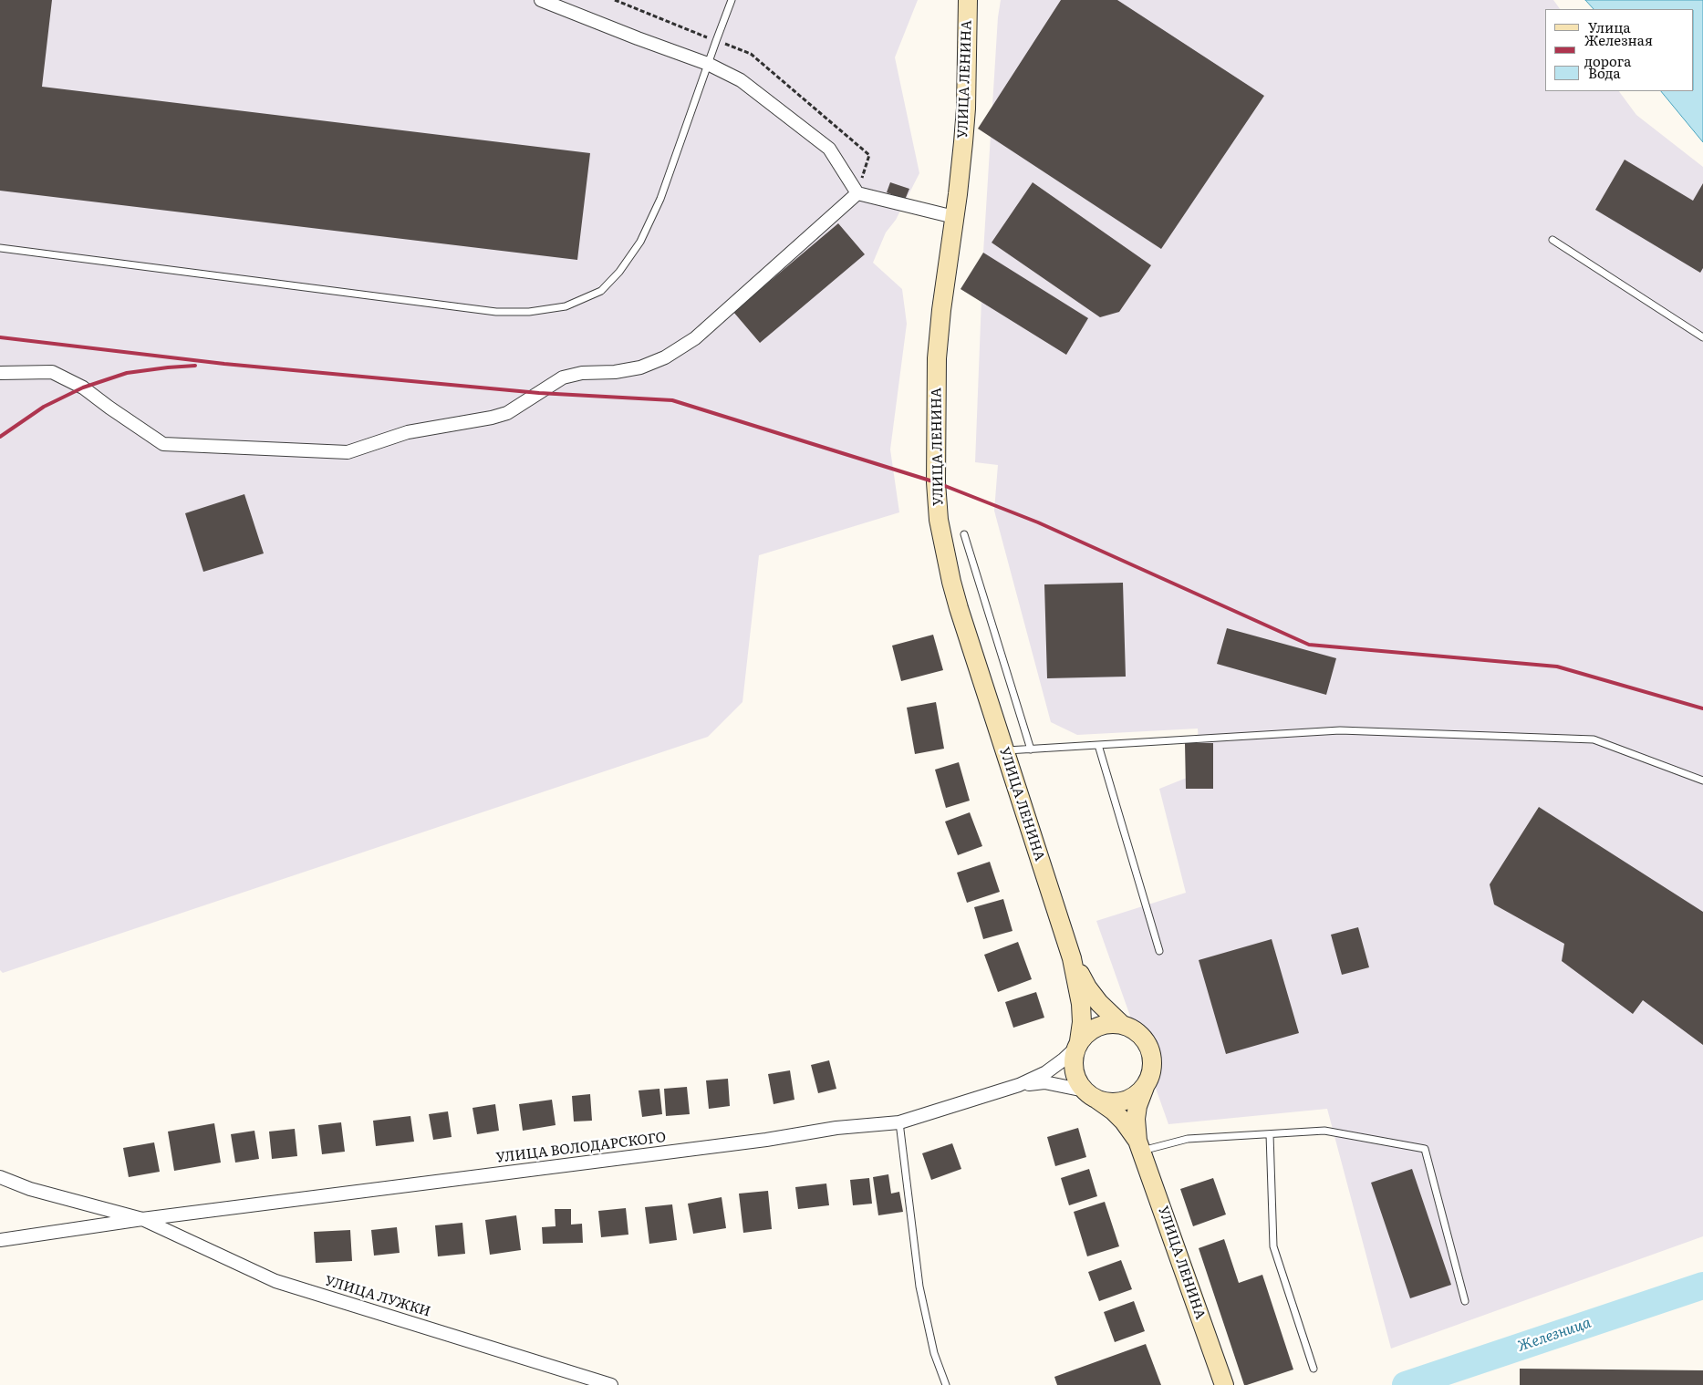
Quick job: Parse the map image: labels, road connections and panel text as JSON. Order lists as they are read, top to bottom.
{
  "streets": {
    "street": ["УЛИЦА ЛЕНИНА", "УЛИЦА ВОЛОДАРСКОГО", "УЛИЦА ЛУЖКИ"]
  },
  "crossings": [
    ["УЛИЦА ВОЛОДАРСКОГО", "УЛИЦА ЛУЖКИ"]
  ],
  "water": ["Железница"],
  "legend": ["Улица", "Железная дорога", "Вода"]
}
